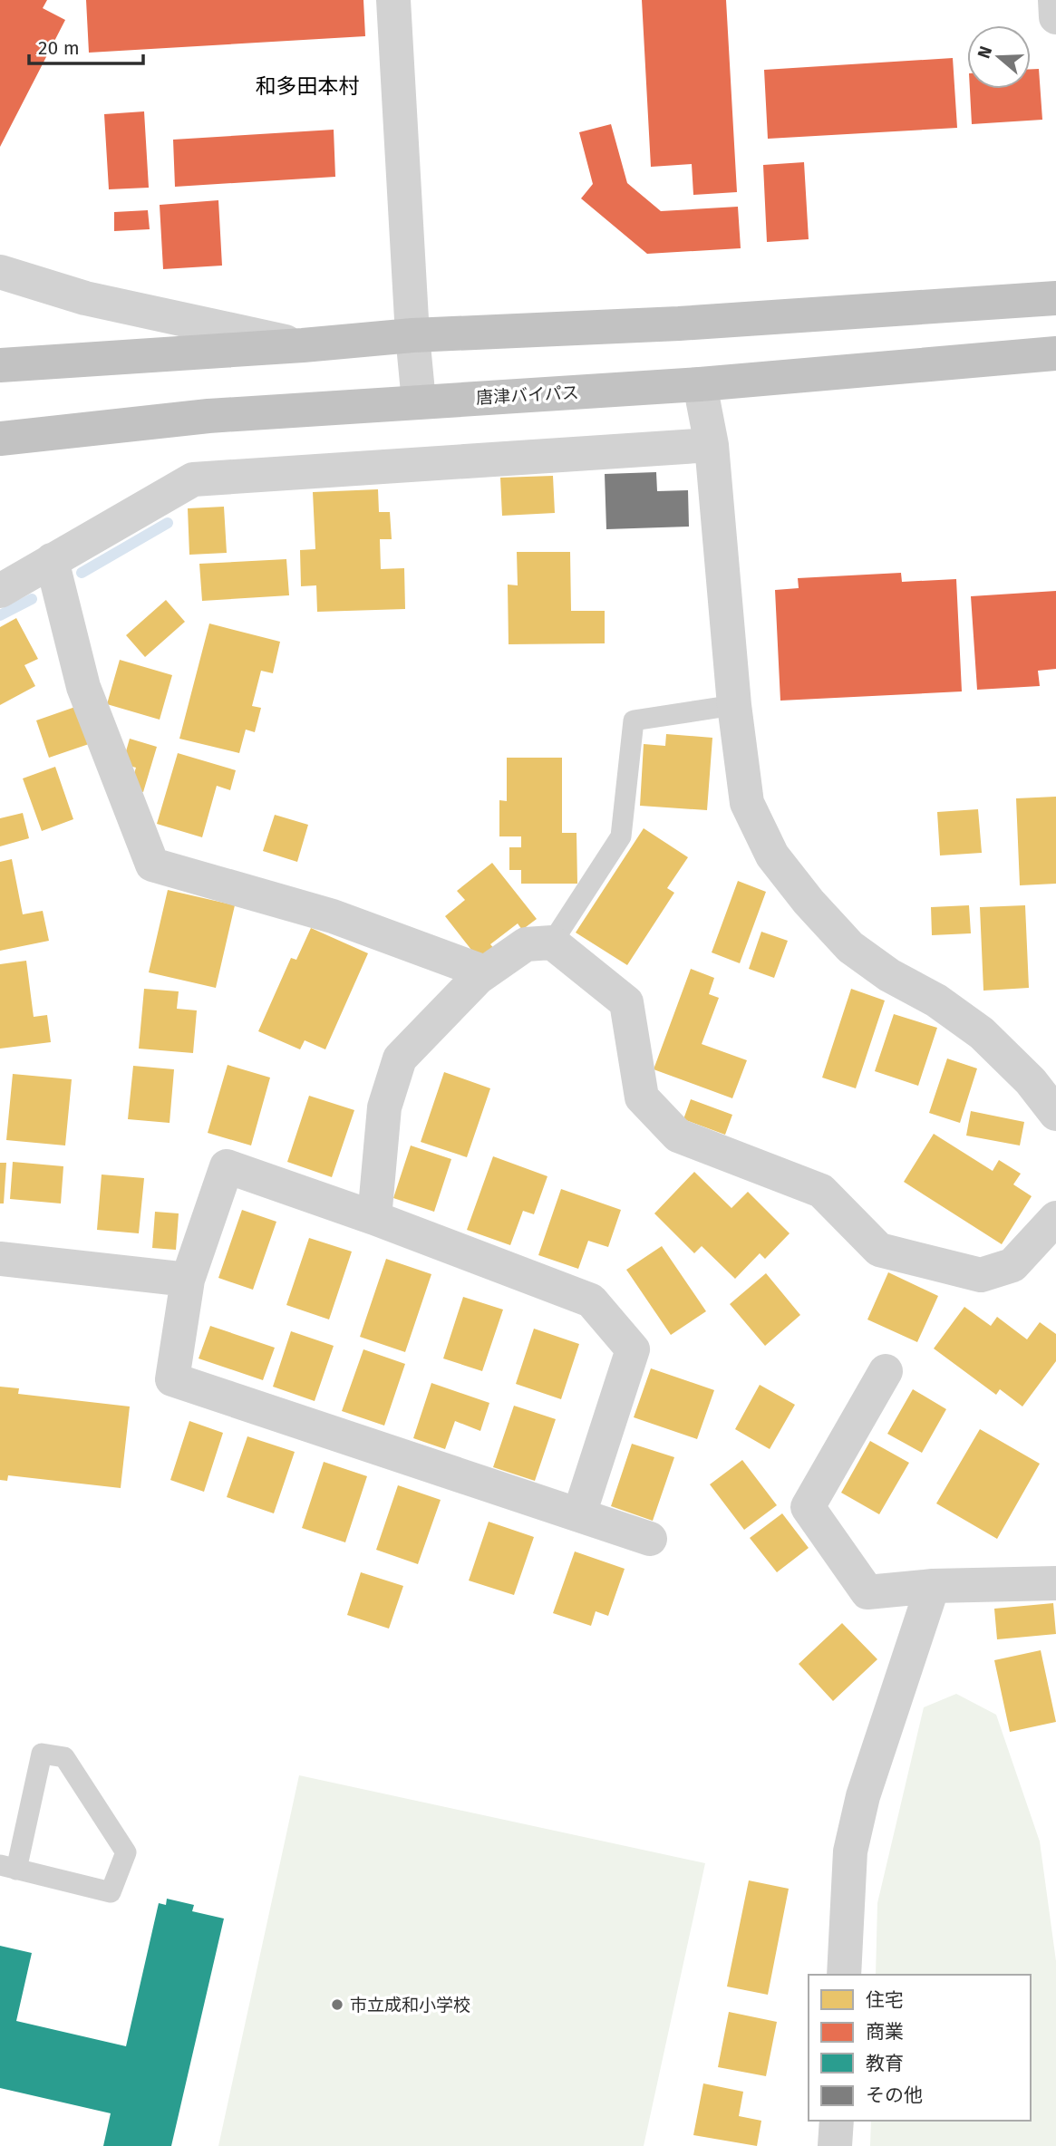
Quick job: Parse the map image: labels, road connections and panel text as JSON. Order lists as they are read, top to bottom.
{
  "streets": {
    "highway": ["唐津バイパス"]
  },
  "districts": ["和多田本村"],
  "places": ["市立成和小学校"],
  "legend": [
    "住宅",
    "商業",
    "教育",
    "その他"
  ],
  "scale_bar": "20 m",
  "north": "left"
}
